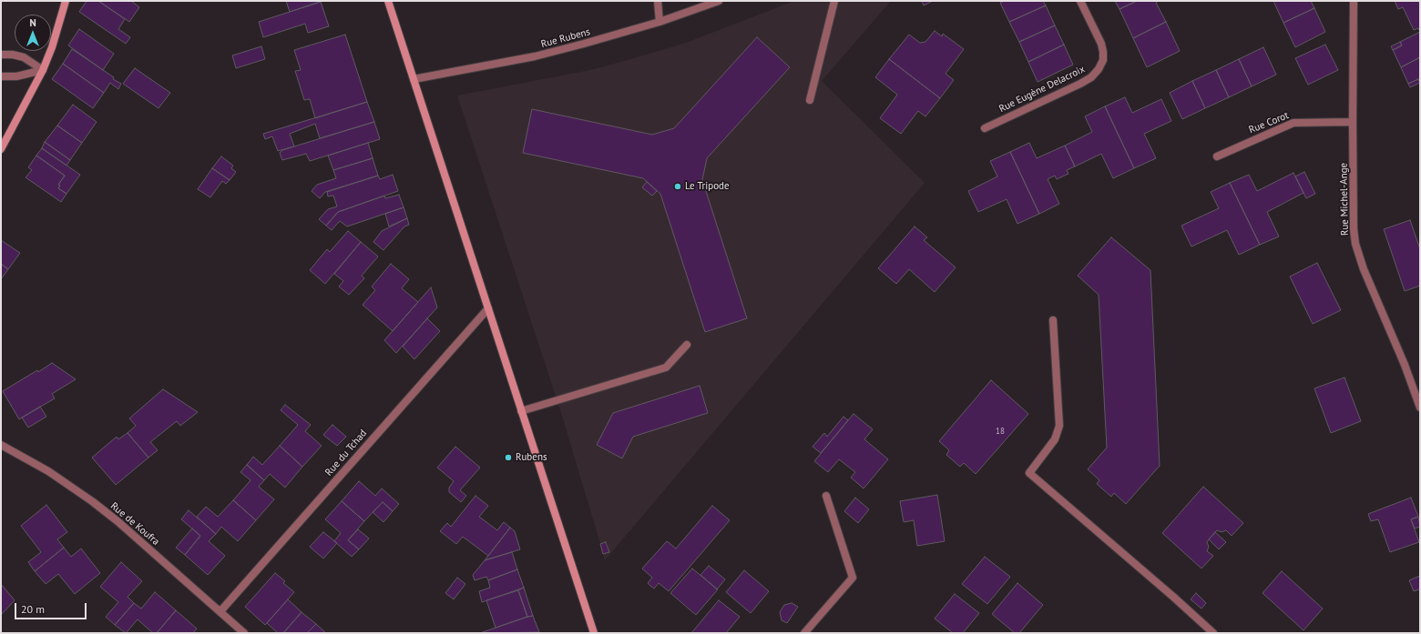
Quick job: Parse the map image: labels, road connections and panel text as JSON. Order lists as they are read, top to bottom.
{
  "streets": {
    "street": [
      "Rue Rubens",
      "Rue Eugène Delacroix",
      "Rue Corot",
      "Rue Michel-Ange",
      "Rue du Tchad",
      "Rue de Koufra"
    ]
  },
  "crossings": [
    ["Rue Corot", "Rue Michel-Ange"],
    ["Rue du Tchad", "Rue de Koufra"]
  ],
  "places": ["Le Tripode", "Rubens"],
  "house_numbers": ["18"],
  "scale_bar": "20 m",
  "north": "top"
}
